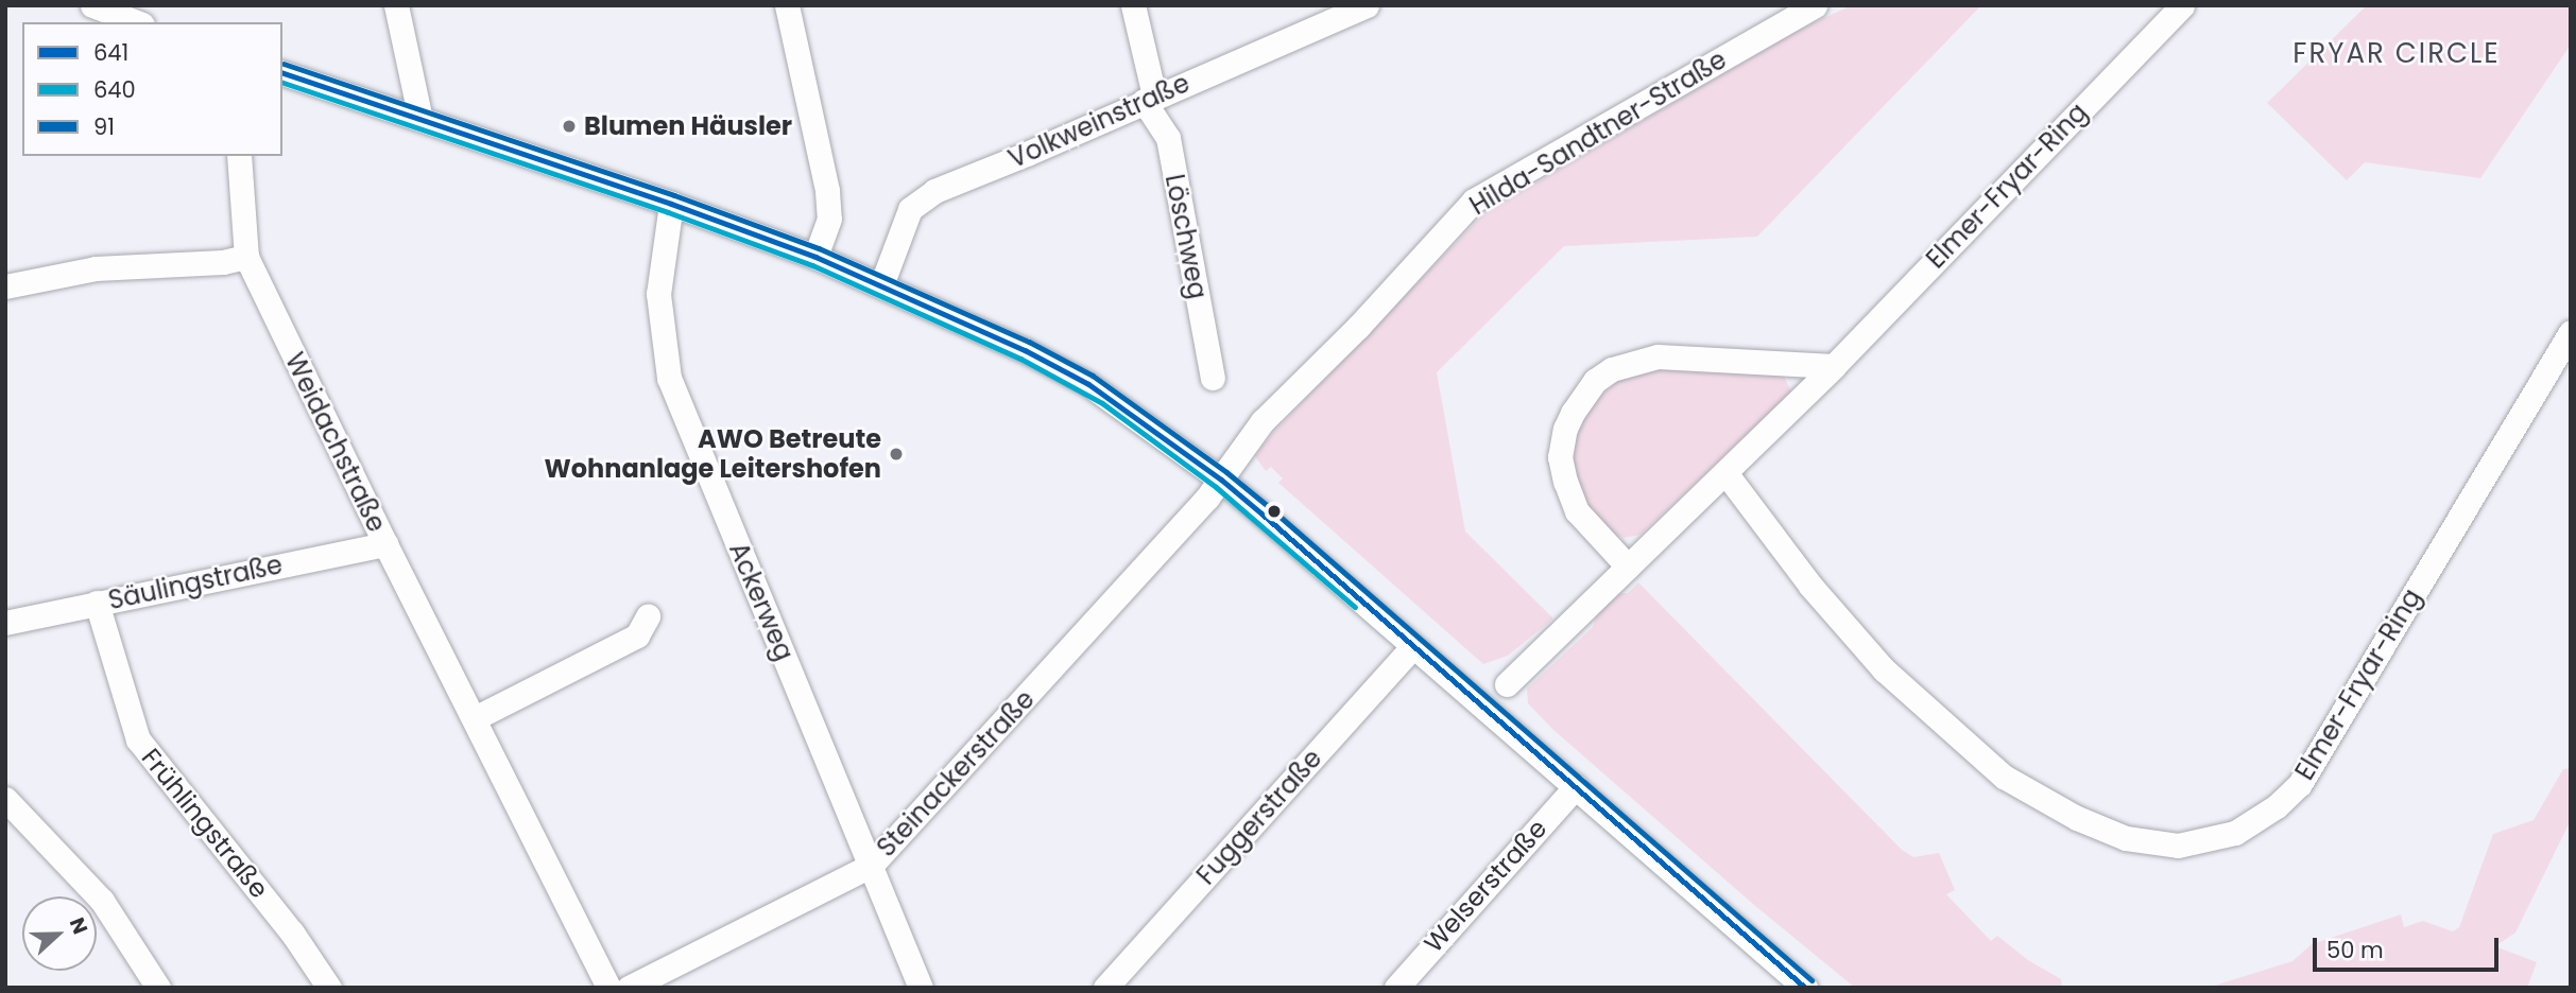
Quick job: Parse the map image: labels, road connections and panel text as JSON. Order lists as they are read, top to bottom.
{
  "streets": {
    "street": [
      "Volkweinstraße",
      "Hilda-Sandtner-Straße",
      "Elmer-Fryar-Ring",
      "Löschweg",
      "Weidachstraße",
      "Säulingstraße",
      "Ackerweg",
      "Steinackerstraße",
      "Fuggerstraße",
      "Frühlingstraße",
      "Welserstraße"
    ]
  },
  "crossings": [
    ["Volkweinstraße", "Löschweg"],
    ["Hilda-Sandtner-Straße", "Steinackerstraße"],
    ["Weidachstraße", "Säulingstraße"],
    ["Säulingstraße", "Frühlingstraße"],
    ["Ackerweg", "Steinackerstraße"]
  ],
  "districts": ["FRYAR CIRCLE"],
  "places": ["Blumen Häusler", "AWO Betreute Wohnanlage Leitershofen"],
  "lines": ["transit line 91", "transit line 641", "transit line 640"],
  "legend": ["641", "640", "91"],
  "scale_bar": "50 m",
  "north": "right"
}
